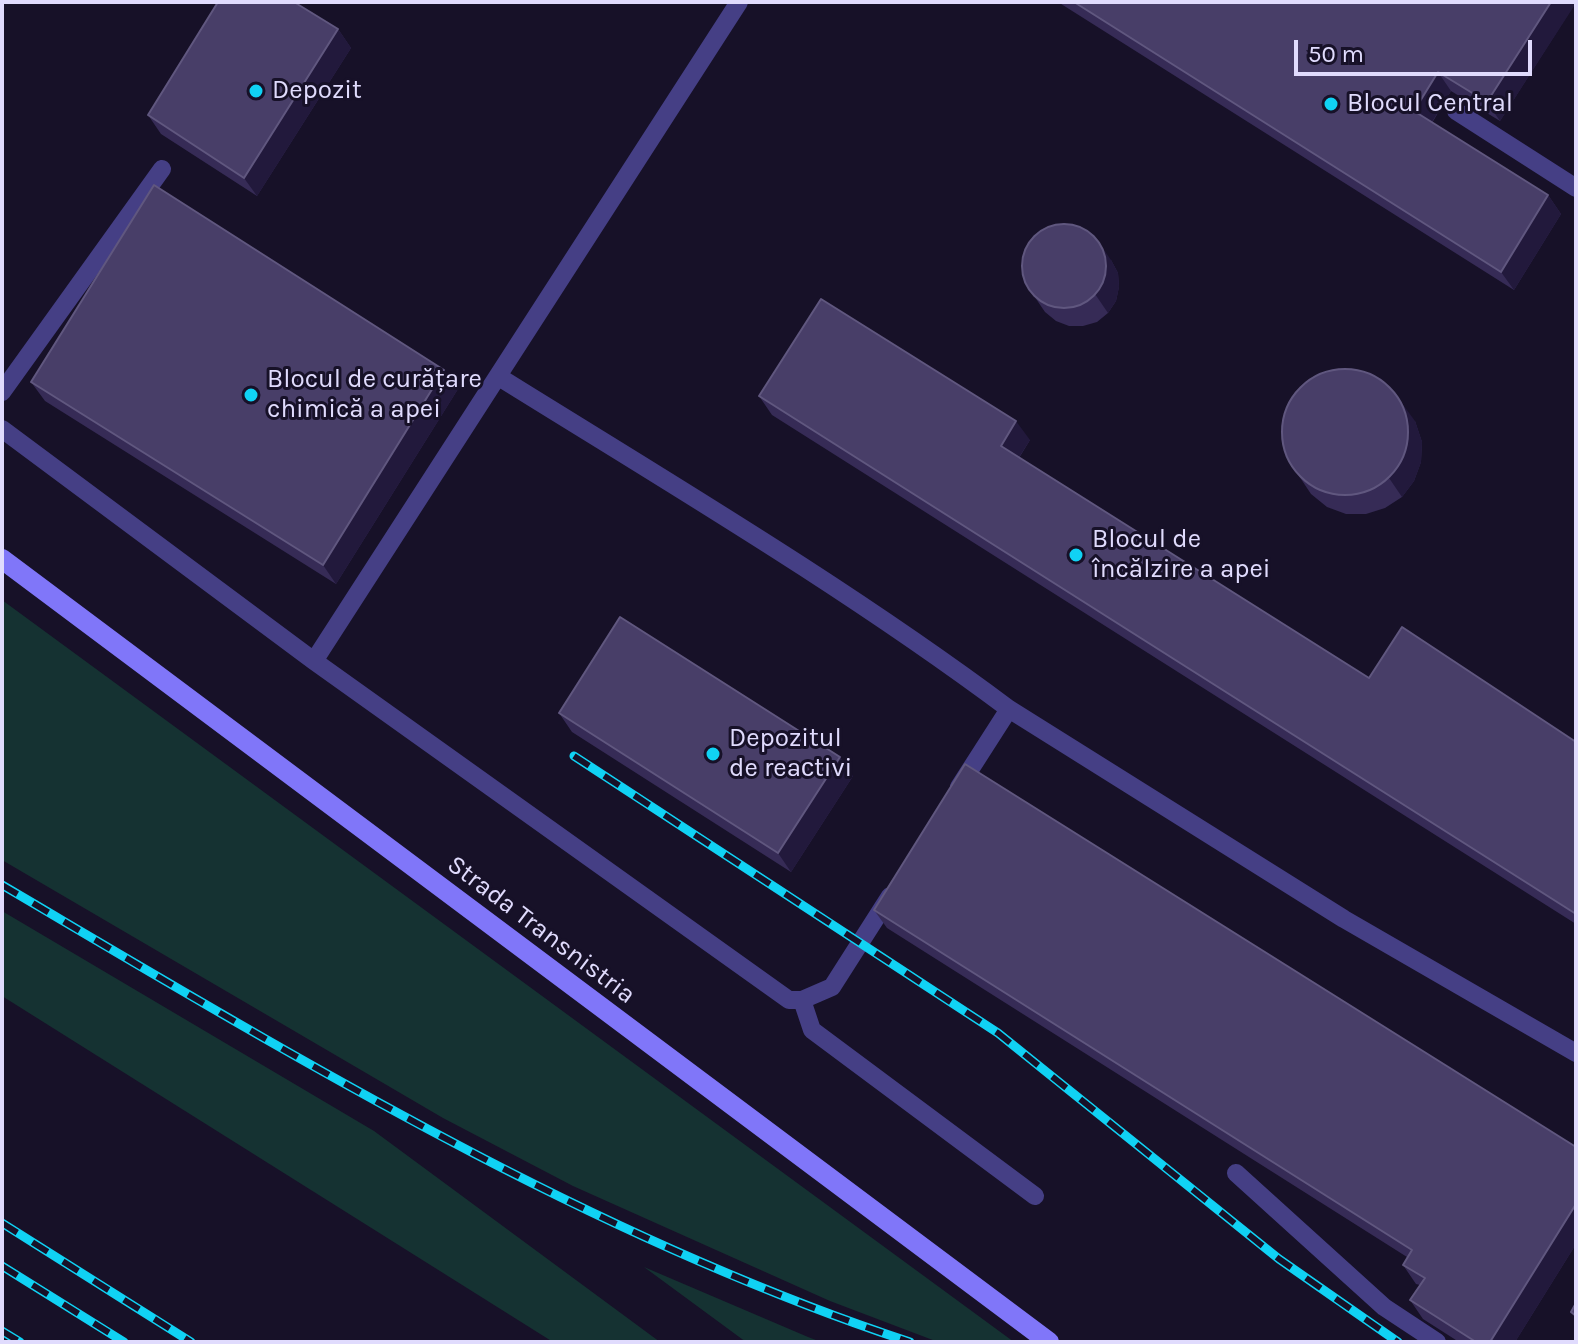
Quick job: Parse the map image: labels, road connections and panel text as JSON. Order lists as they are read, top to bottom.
{
  "streets": {
    "street": ["Strada Transnistria"]
  },
  "places": [
    "Depozit",
    "Blocul Central",
    "Blocul de curățare chimică a apei",
    "Blocul de încălzire a apei",
    "Depozitul de reaсtivi"
  ],
  "scale_bar": "50 m"
}
